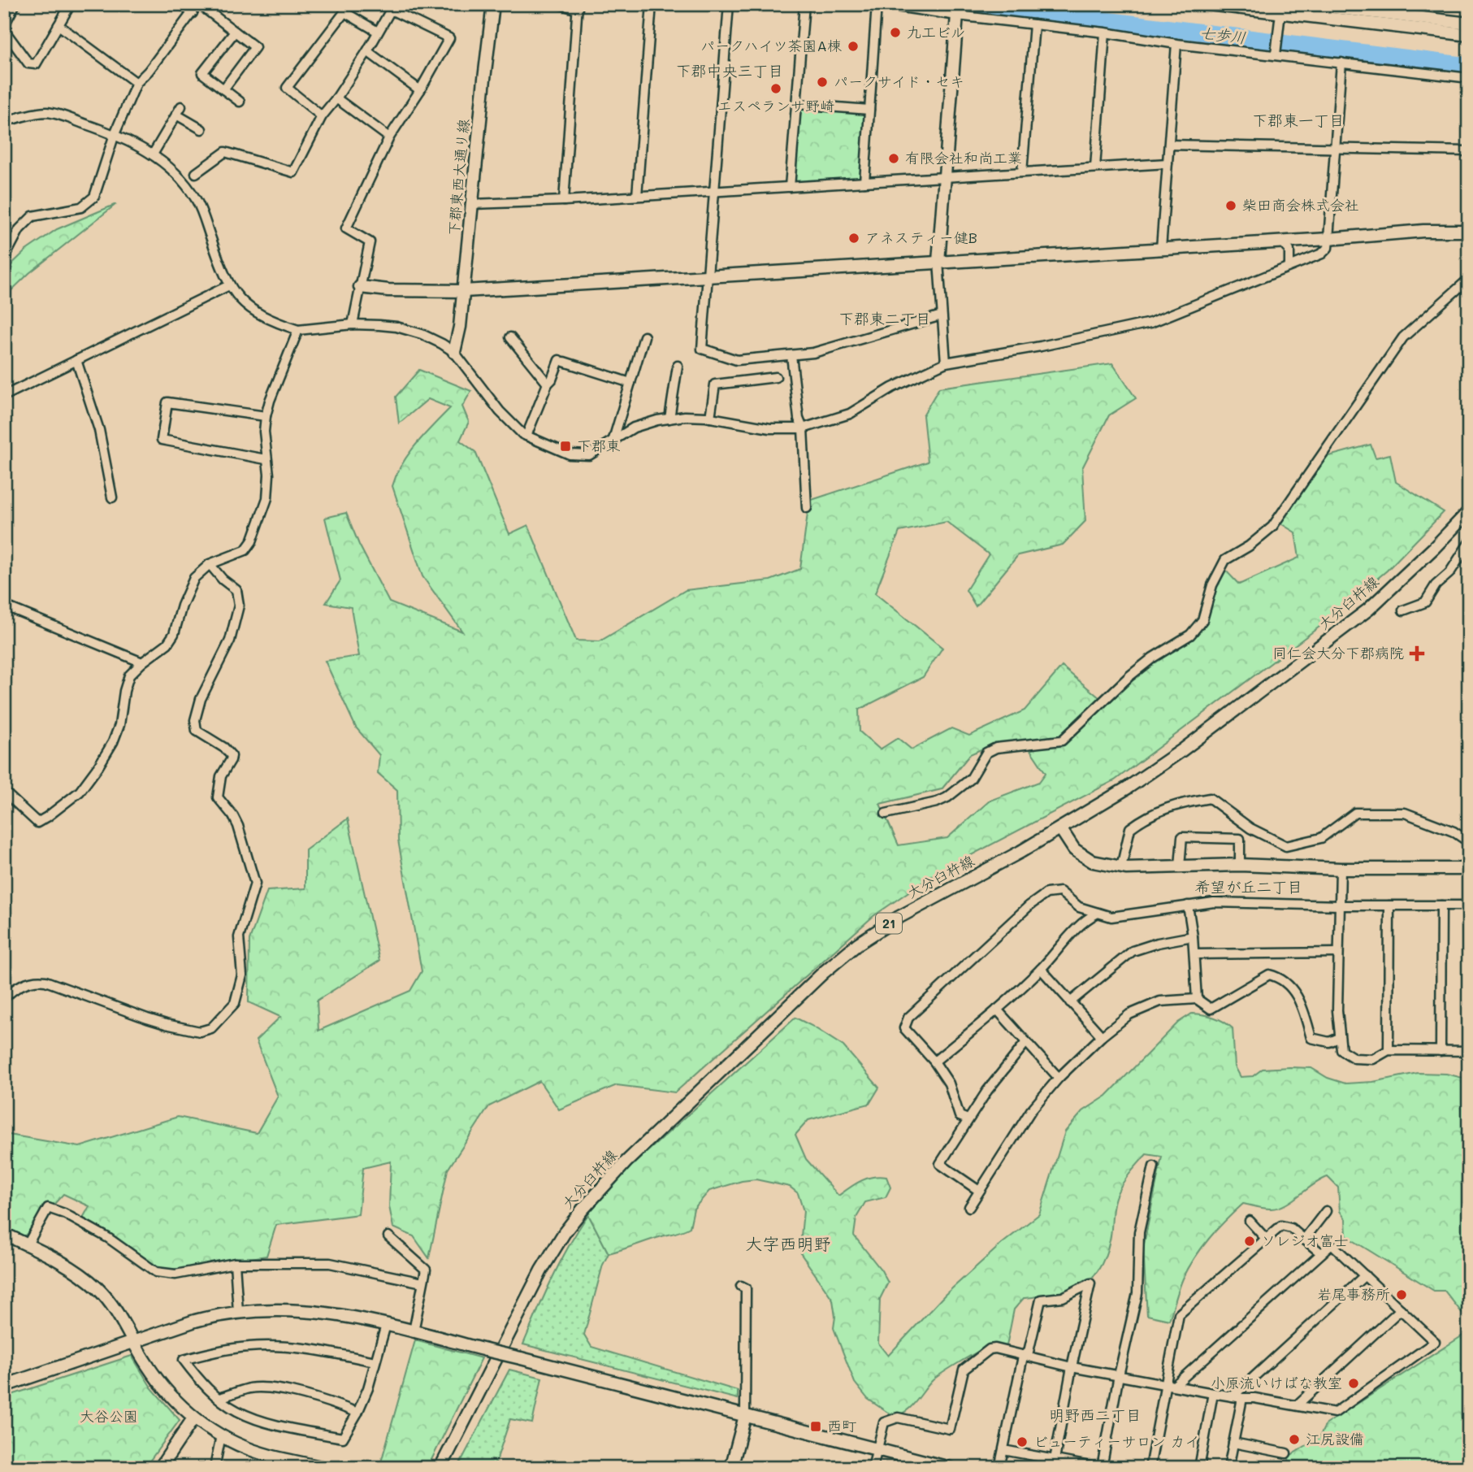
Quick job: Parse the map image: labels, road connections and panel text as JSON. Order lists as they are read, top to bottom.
{
  "streets": {
    "street": ["下郡東西大通り線", "大分臼杵線", "21"]
  },
  "districts": [
    "下郡中央三丁目",
    "下郡東一丁目",
    "下郡東二丁目",
    "希望が丘二丁目",
    "大字西明野",
    "明野西二丁目"
  ],
  "water": ["七歩川"],
  "parks": ["大谷公園"],
  "places": {
    "other": [
      "九工ビル",
      "パークハイツ茶園A棟",
      "パークサイド・セキ",
      "エスペランサ野崎",
      "有限会社和尚工業",
      "柴田商会株式会社",
      "アネスティー健B",
      "ソレジオ富士",
      "岩尾事務所",
      "小原流いけばな教室",
      "江尻設備",
      "ビューティーサロン カイ"
    ],
    "transit": ["下郡東", "西町"],
    "health": ["同仁会大分下郡病院"]
  }
}
